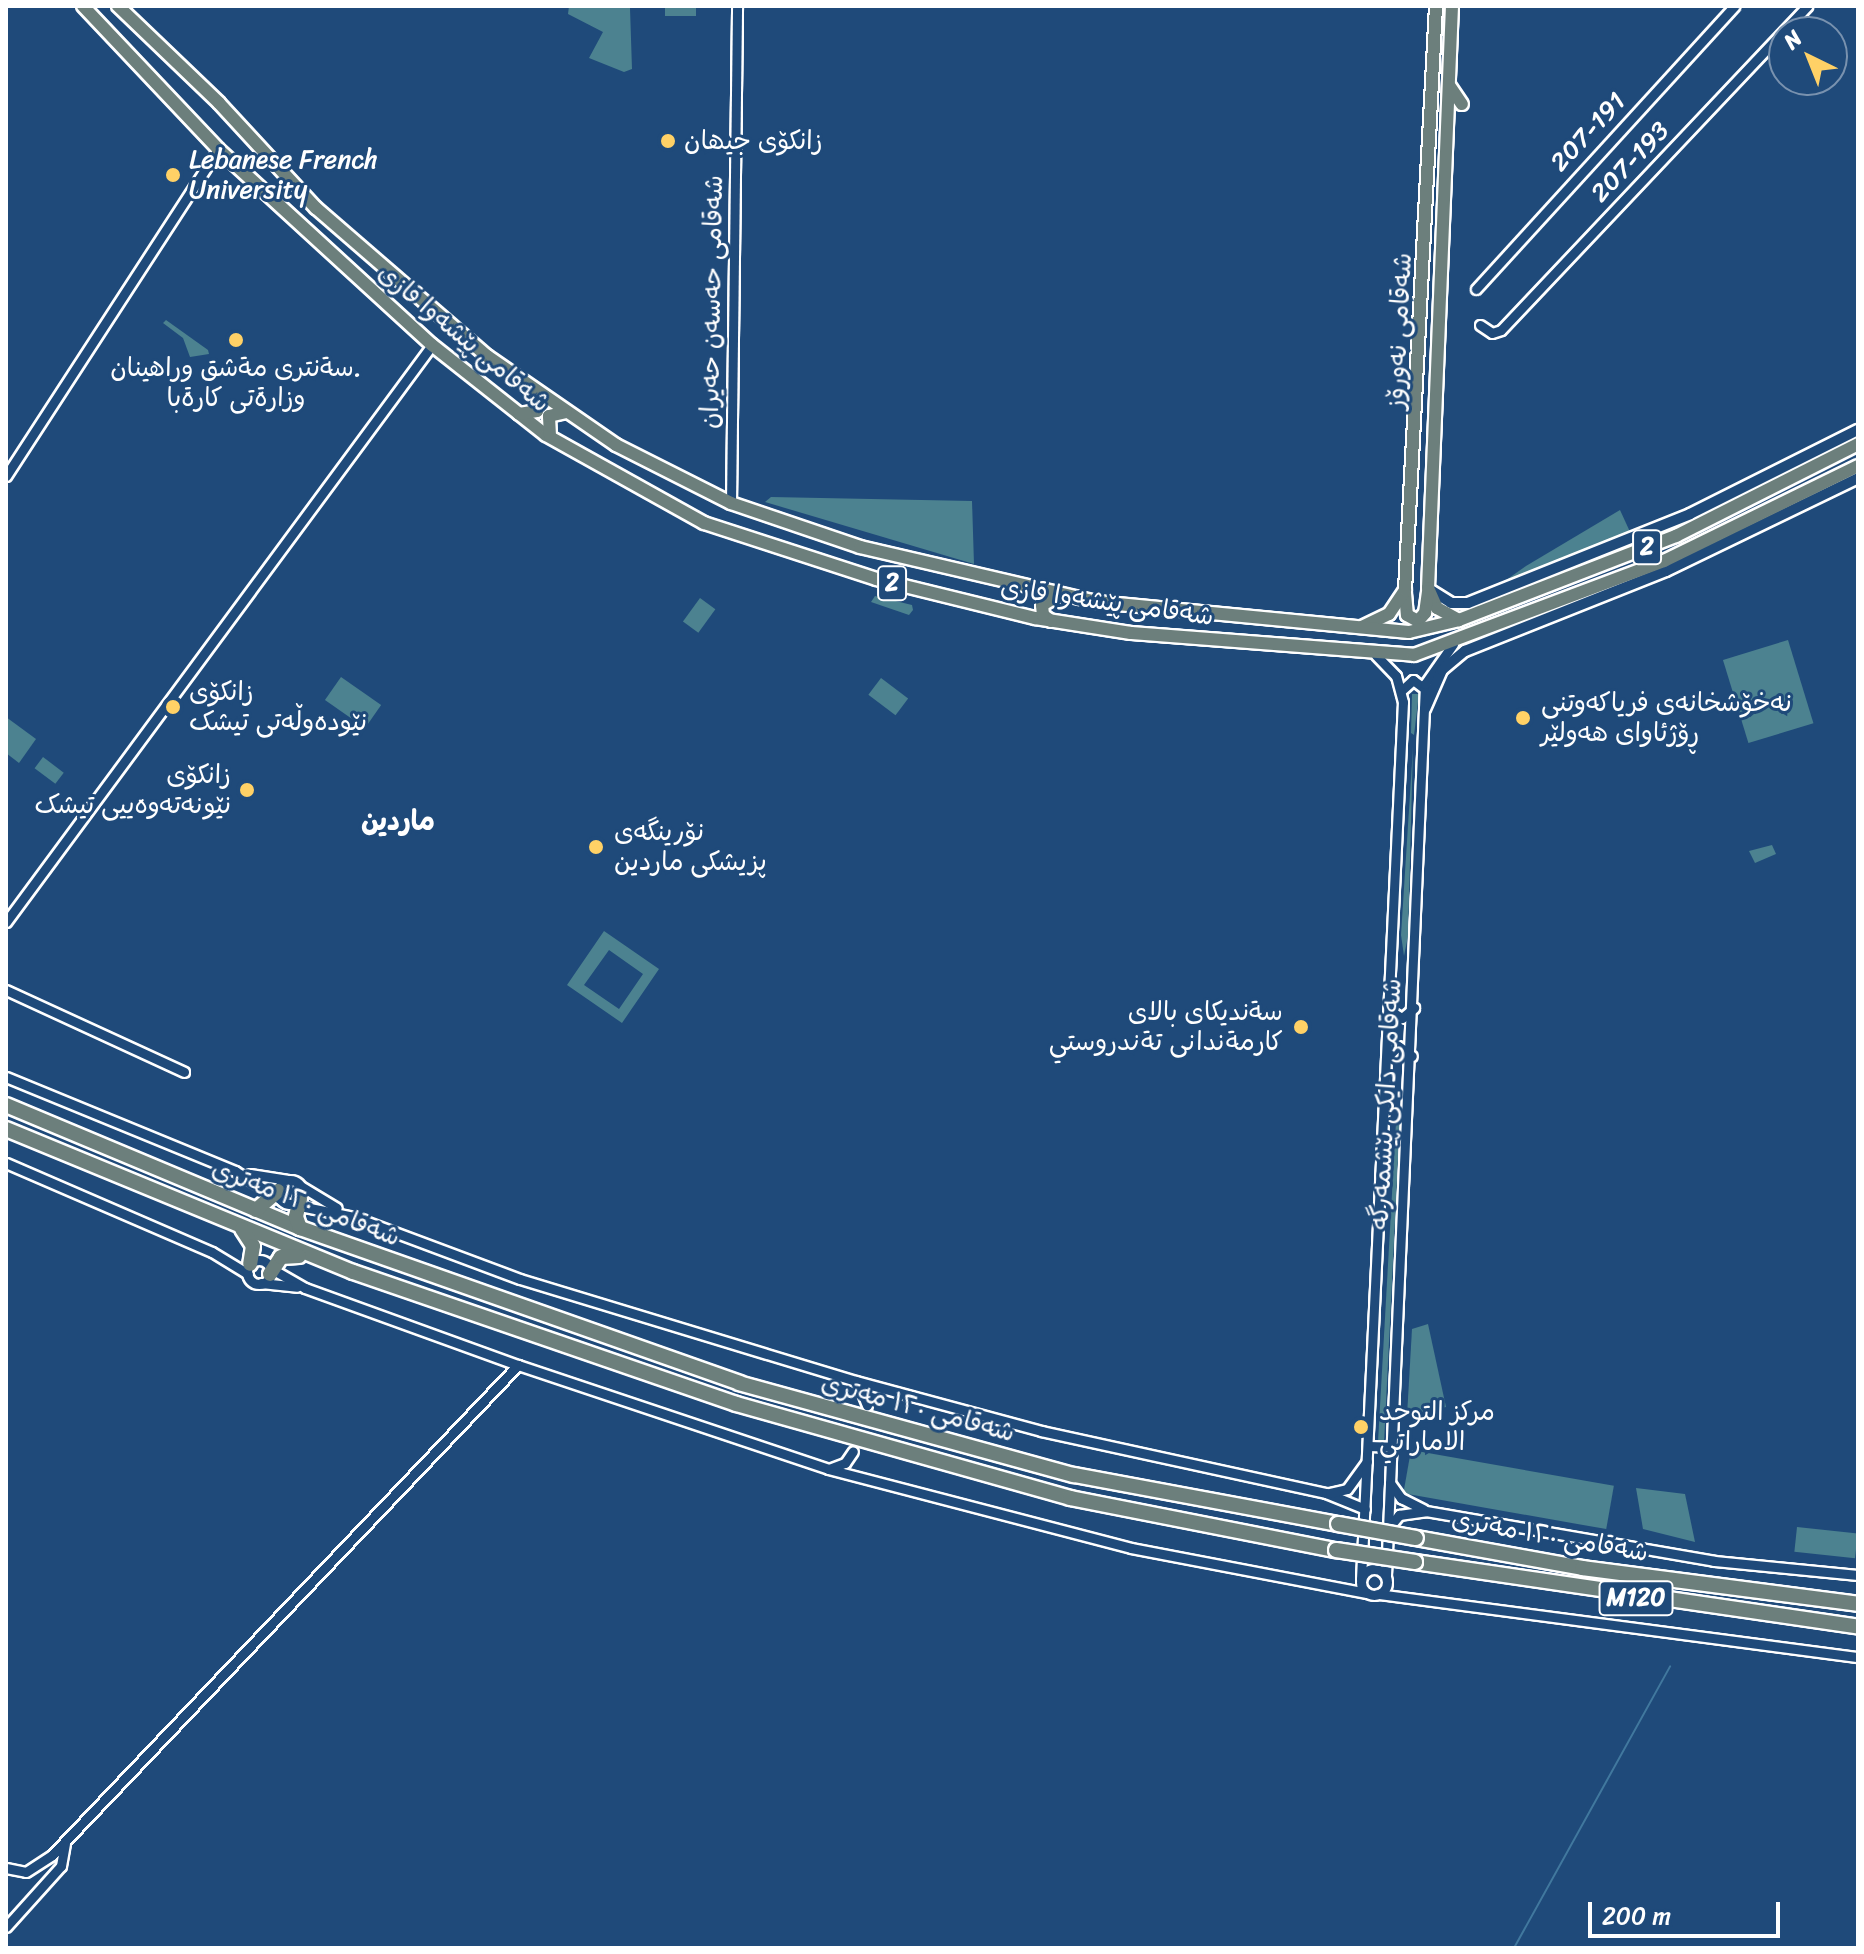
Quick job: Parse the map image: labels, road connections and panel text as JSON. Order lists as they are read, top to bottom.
{
  "streets": {
    "highway": ["شەقامی ١٢٠ مەتری", "M120"],
    "main road": ["شەقامی نەورۆز", "شەقامی پێشەوا قازی", "2"],
    "street": [
      "207-191",
      "207-193",
      "شەقامی حەسەن حەیران",
      "شەقامی دایکی پێشمەرگە"
    ]
  },
  "crossings": [
    ["شەقامی حەسەن حەیران", "شەقامی پێشەوا قازی"],
    ["شەقامی پێشەوا قازی", "شەقامی دایکی پێشمەرگە"]
  ],
  "districts": ["ماردین"],
  "places": [
    "زانکۆی جیھان",
    "Lebanese French University",
    "سةنترى مةشق وراهينان. وزارةتى كارةبا",
    "زانکۆی نێودەوڵەتی تیشک",
    "نەخۆشخانەی فریاکەوتنی ڕۆژئاوای هەولێر",
    "زانکۆی نێونەتەوەییی تیشک",
    "نۆرینگەی پزیشکی ماردین",
    "سةنديكاى بالاى كارمةندانى تةندروستي",
    "مركز التوحد الاماراتي"
  ],
  "scale_bar": "200 m",
  "north": "top left"
}
